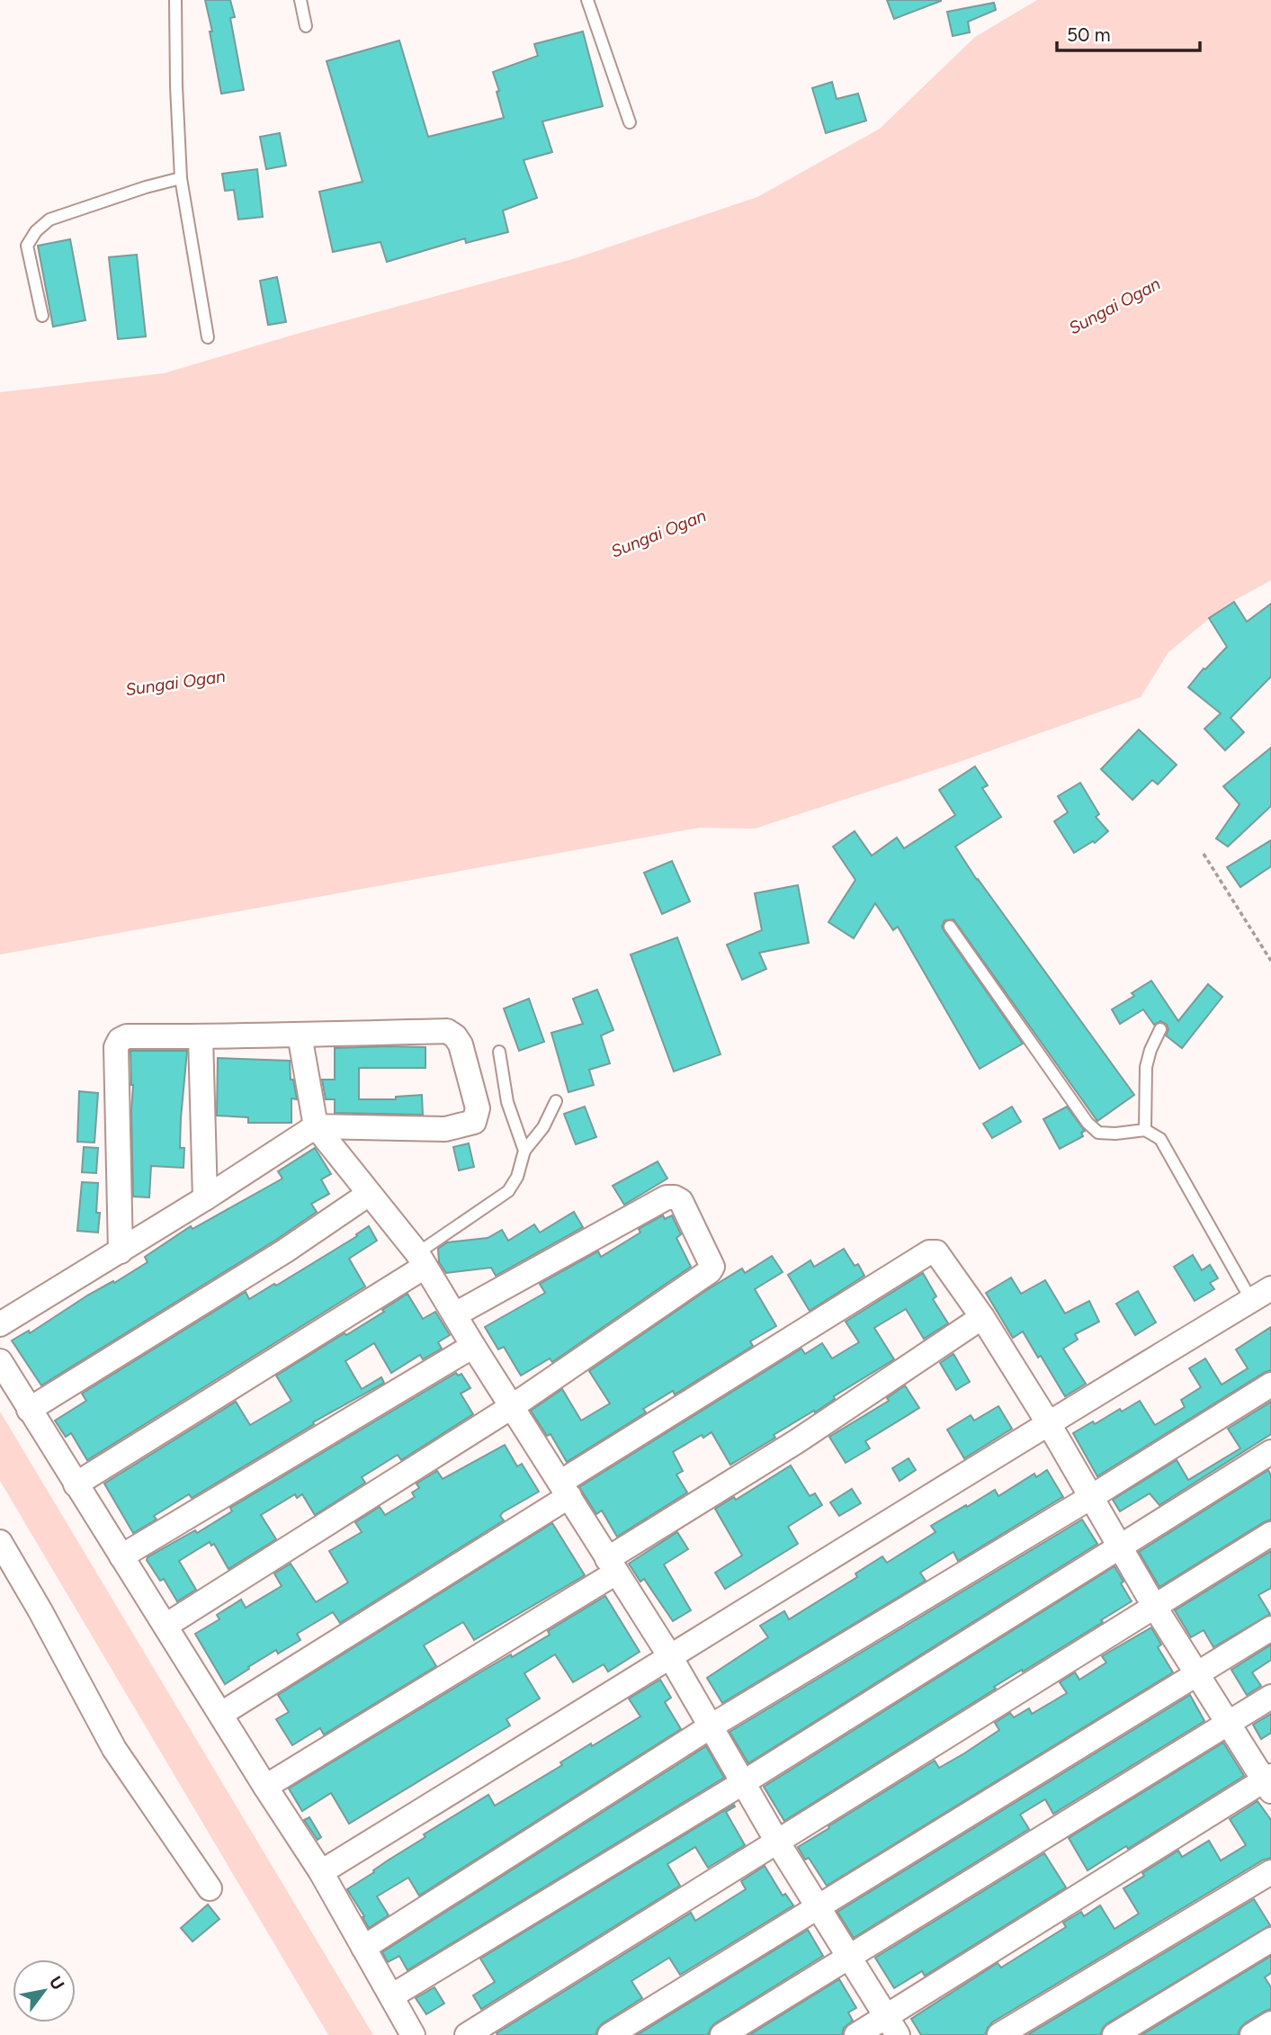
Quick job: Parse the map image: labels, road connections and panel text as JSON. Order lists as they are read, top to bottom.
{
  "water": ["Sungai Ogan"],
  "scale_bar": "50 m",
  "north": "top right"
}
